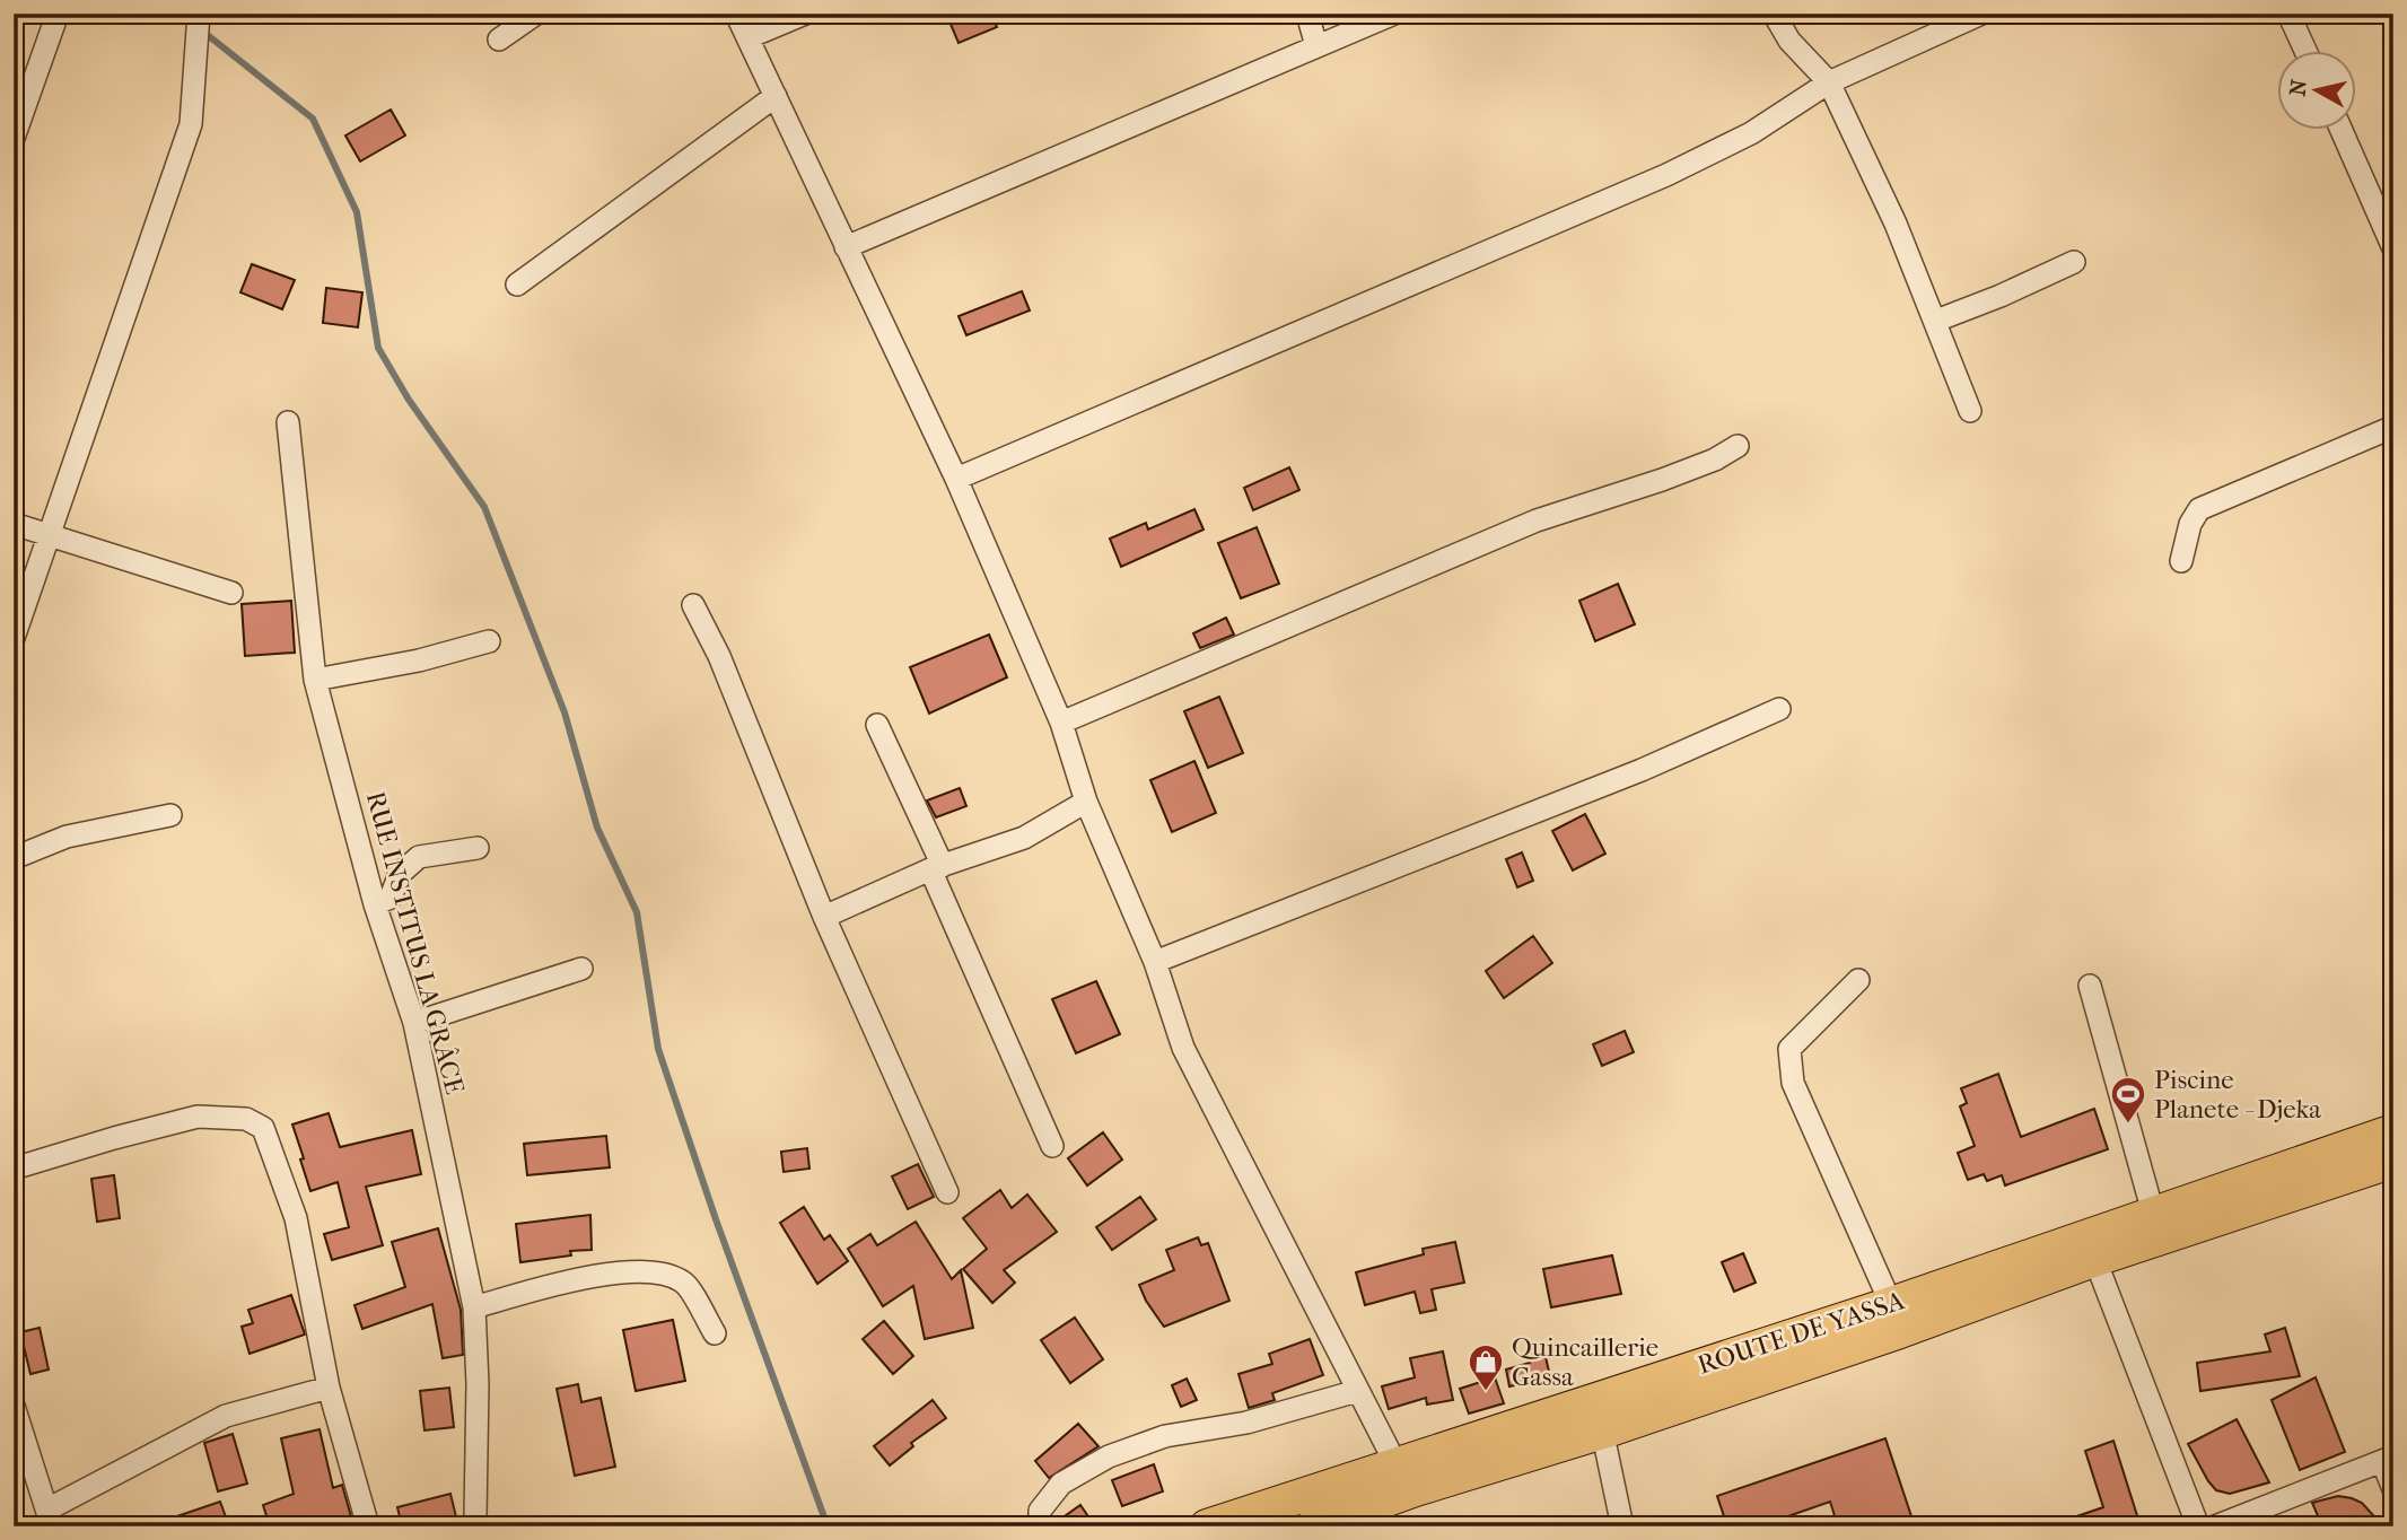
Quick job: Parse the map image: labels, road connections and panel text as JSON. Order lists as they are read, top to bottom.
{
  "streets": {
    "main road": ["ROUTE DE YASSA"],
    "street": ["RUE INSTITUS LA GRÂCE"]
  },
  "places": {
    "sports": ["Piscine Planete - Djeka"],
    "shop": ["Quincaillerie Gassa"]
  },
  "north": "left"
}
